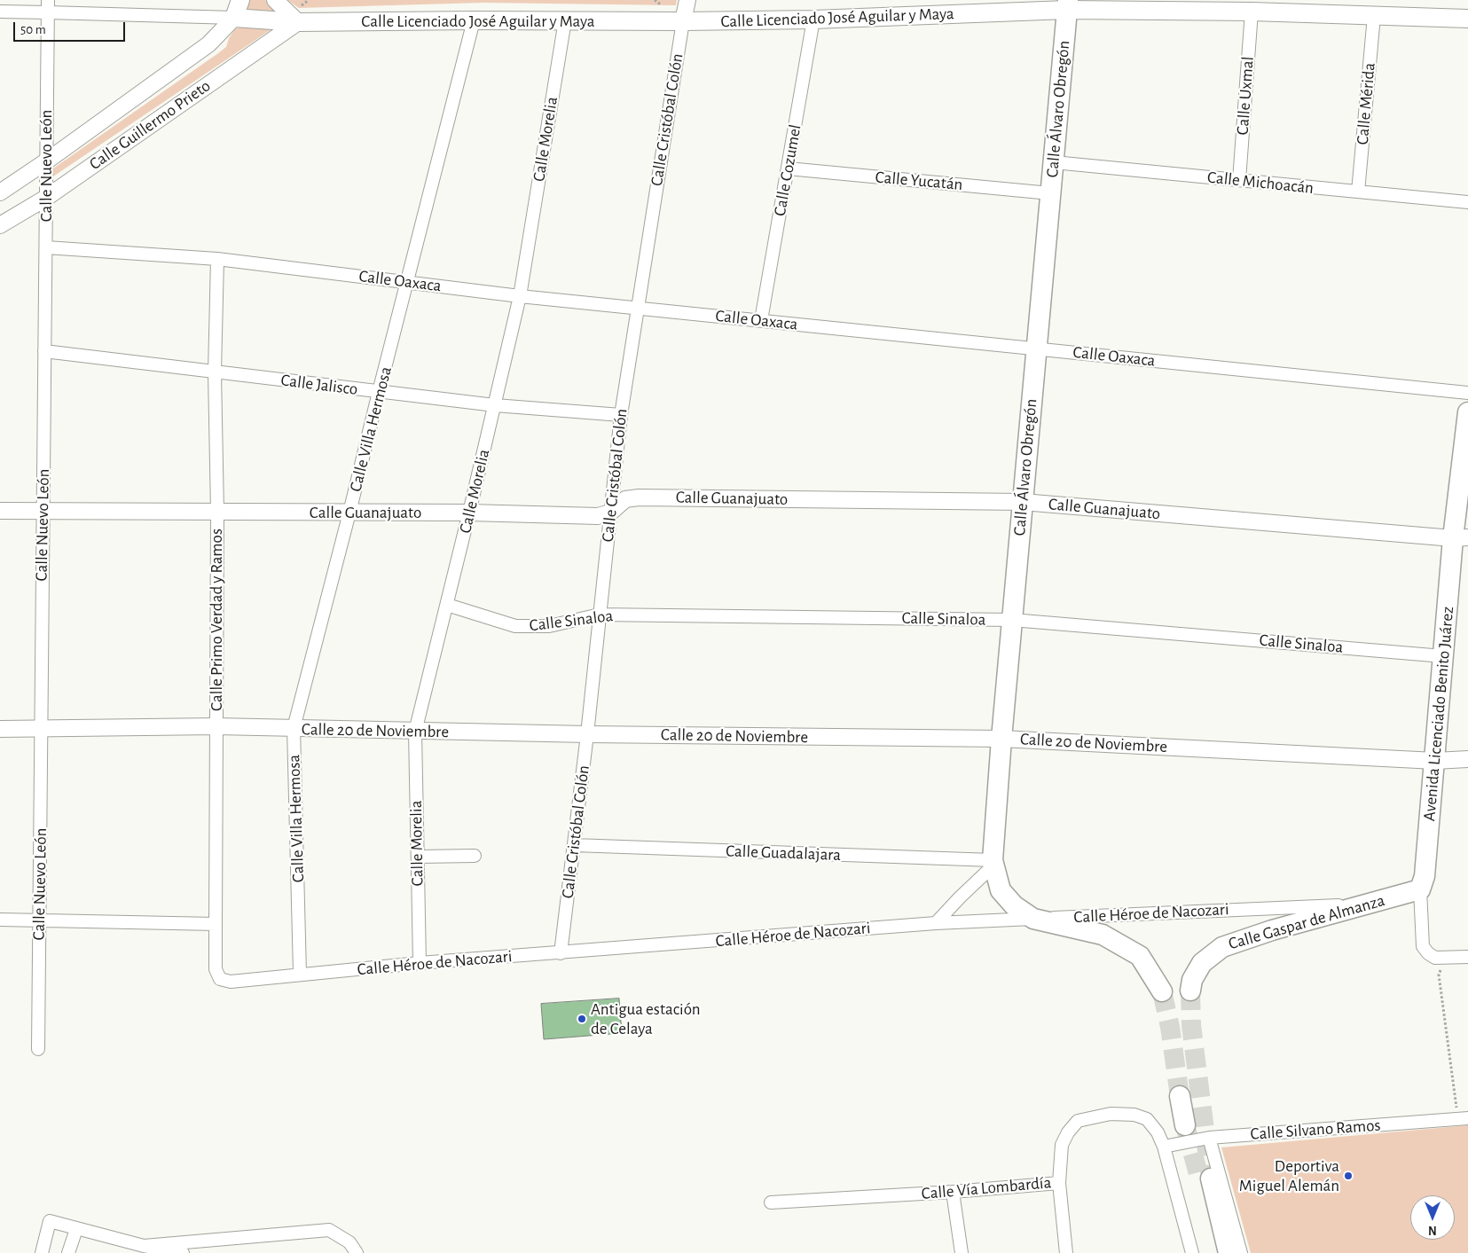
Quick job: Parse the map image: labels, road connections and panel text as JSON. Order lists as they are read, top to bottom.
{
  "streets": {
    "main road": [
      "Calle Licenciado José Aguilar y Maya",
      "Calle Álvaro Obregón",
      "Avenida Licenciado Benito Juárez",
      "Calle Gaspar de Almanza"
    ],
    "street": [
      "Calle Uxmal",
      "Calle Mérida",
      "Calle Cristóbal Colón",
      "Calle Guillermo Prieto",
      "Calle Morelia",
      "Calle Nuevo León",
      "Calle Cozumel",
      "Calle Yucatán",
      "Calle Michoacán",
      "Calle Oaxaca",
      "Calle Jalisco",
      "Calle Villa Hermosa",
      "Calle Guanajuato",
      "Calle Sinaloa",
      "Calle Primo Verdad y Ramos",
      "Calle 20 de Noviembre",
      "Calle Guadalajara",
      "Calle Héroe de Nacozari",
      "Calle Silvano Ramos",
      "Calle Vía Lombardía"
    ]
  },
  "crossings": [
    ["Calle Licenciado José Aguilar y Maya", "Calle Uxmal"],
    ["Calle Licenciado José Aguilar y Maya", "Calle Mérida"],
    ["Calle Licenciado José Aguilar y Maya", "Calle Álvaro Obregón"],
    ["Calle Licenciado José Aguilar y Maya", "Calle Cristóbal Colón"],
    ["Calle Licenciado José Aguilar y Maya", "Calle Guillermo Prieto"],
    ["Calle Licenciado José Aguilar y Maya", "Calle Morelia"],
    ["Calle Licenciado José Aguilar y Maya", "Calle Cozumel"],
    ["Calle Licenciado José Aguilar y Maya", "Calle Villa Hermosa"],
    ["Calle Uxmal", "Calle Michoacán"],
    ["Calle Mérida", "Calle Michoacán"],
    ["Calle Álvaro Obregón", "Calle Yucatán"],
    ["Calle Álvaro Obregón", "Calle Michoacán"],
    ["Calle Álvaro Obregón", "Calle Oaxaca"],
    ["Calle Álvaro Obregón", "Calle Guanajuato"],
    ["Calle Álvaro Obregón", "Calle Sinaloa"],
    ["Calle Álvaro Obregón", "Calle 20 de Noviembre"],
    ["Calle Álvaro Obregón", "Calle Guadalajara"],
    ["Calle Álvaro Obregón", "Calle Héroe de Nacozari"],
    ["Calle Cristóbal Colón", "Calle Oaxaca"],
    ["Calle Cristóbal Colón", "Calle Jalisco"],
    ["Calle Cristóbal Colón", "Calle Guanajuato"],
    ["Calle Cristóbal Colón", "Calle Sinaloa"],
    ["Calle Cristóbal Colón", "Calle 20 de Noviembre"],
    ["Calle Cristóbal Colón", "Calle Guadalajara"],
    ["Calle Cristóbal Colón", "Calle Héroe de Nacozari"],
    ["Calle Guillermo Prieto", "Calle Nuevo León"],
    ["Calle Morelia", "Calle Oaxaca"],
    ["Calle Morelia", "Calle Jalisco"],
    ["Calle Morelia", "Calle Guanajuato"],
    ["Calle Morelia", "Calle Sinaloa"],
    ["Calle Morelia", "Calle 20 de Noviembre"],
    ["Calle Morelia", "Calle Héroe de Nacozari"],
    ["Calle Nuevo León", "Calle Oaxaca"],
    ["Calle Nuevo León", "Calle Jalisco"],
    ["Calle Nuevo León", "Calle Guanajuato"],
    ["Calle Nuevo León", "Calle 20 de Noviembre"],
    ["Calle Cozumel", "Calle Yucatán"],
    ["Calle Cozumel", "Calle Oaxaca"],
    ["Calle Oaxaca", "Calle Villa Hermosa"],
    ["Calle Oaxaca", "Calle Primo Verdad y Ramos"],
    ["Calle Jalisco", "Calle Villa Hermosa"],
    ["Calle Jalisco", "Calle Primo Verdad y Ramos"],
    ["Calle Villa Hermosa", "Calle Guanajuato"],
    ["Calle Villa Hermosa", "Calle 20 de Noviembre"],
    ["Calle Villa Hermosa", "Calle Héroe de Nacozari"],
    ["Calle Guanajuato", "Calle Primo Verdad y Ramos"],
    ["Calle Guanajuato", "Avenida Licenciado Benito Juárez"],
    ["Calle Sinaloa", "Avenida Licenciado Benito Juárez"],
    ["Calle Primo Verdad y Ramos", "Calle 20 de Noviembre"],
    ["Calle Primo Verdad y Ramos", "Calle Héroe de Nacozari"],
    ["Avenida Licenciado Benito Juárez", "Calle 20 de Noviembre"],
    ["Avenida Licenciado Benito Juárez", "Calle Gaspar de Almanza"],
    ["Calle Héroe de Nacozari", "Calle Gaspar de Almanza"],
    ["Calle Silvano Ramos", "Calle Vía Lombardía"]
  ],
  "places": ["Antigua estación de Celaya", "Deportiva Miguel Alemán"],
  "scale_bar": "50 m",
  "north": "bottom"
}
